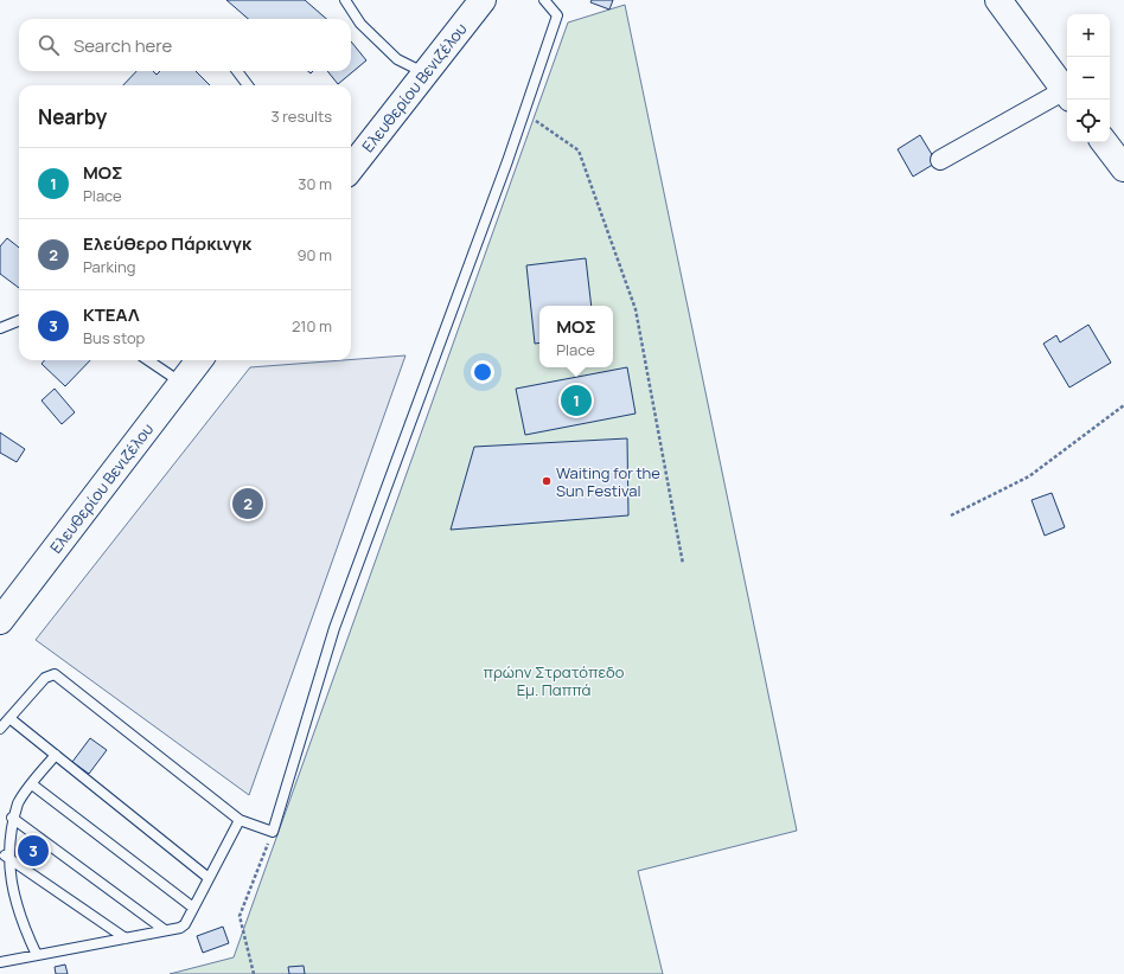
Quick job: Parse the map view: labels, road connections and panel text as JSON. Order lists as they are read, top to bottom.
{
  "streets": {
    "main road": ["Ελευθερίου Βενιζέλου"]
  },
  "parks": ["πρώην Στρατόπεδο Εμ. Παππά"],
  "places": ["Waiting for the Sun Festival"],
  "page": {
    "map_buttons": ["+", "−"],
    "search": "Search here",
    "heading": ["Nearby", "3 results"],
    "list": [
      {
        "mark": "1",
        "name": "ΜΟΣ",
        "note": "Place",
        "value": "30 m"
      },
      {
        "mark": "2",
        "name": "Ελεύθερο Πάρκινγκ",
        "note": "Parking",
        "value": "90 m"
      },
      {
        "mark": "3",
        "name": "ΚΤΕΑΛ",
        "note": "Bus stop",
        "value": "210 m"
      }
    ],
    "popup": ["ΜΟΣ", "Place"],
    "pins": ["1", "2", "3"]
  }
}
